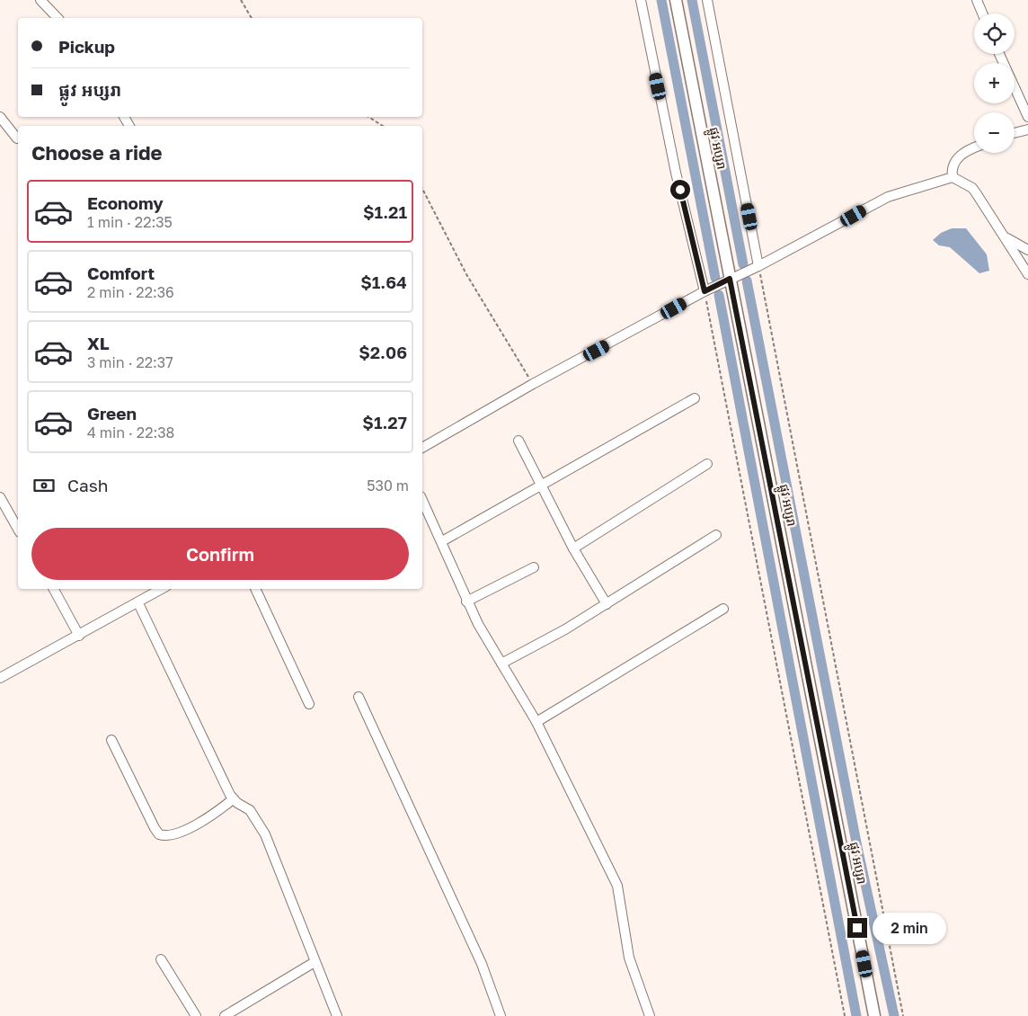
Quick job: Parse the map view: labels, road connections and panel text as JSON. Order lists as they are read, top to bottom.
{
  "streets": {
    "street": ["ផ្លូវ អប្សរា"]
  },
  "page": {
    "map_buttons": ["+", "−"],
    "banner": ["Pickup", "ផ្លូវ អប្សរា"],
    "heading": "Choose a ride",
    "list": [
      {
        "name": "Economy",
        "note": "1 min · 22:35",
        "value": "$1.21"
      },
      {
        "name": "Comfort",
        "note": "2 min · 22:36",
        "value": "$1.64"
      },
      {
        "name": "XL",
        "note": "3 min · 22:37",
        "value": "$2.06"
      },
      {
        "name": "Green",
        "note": "4 min · 22:38",
        "value": "$1.27"
      }
    ],
    "pay": ["Cash", "530 m"],
    "buttons": "Confirm",
    "bubble": "2 min"
  }
}
